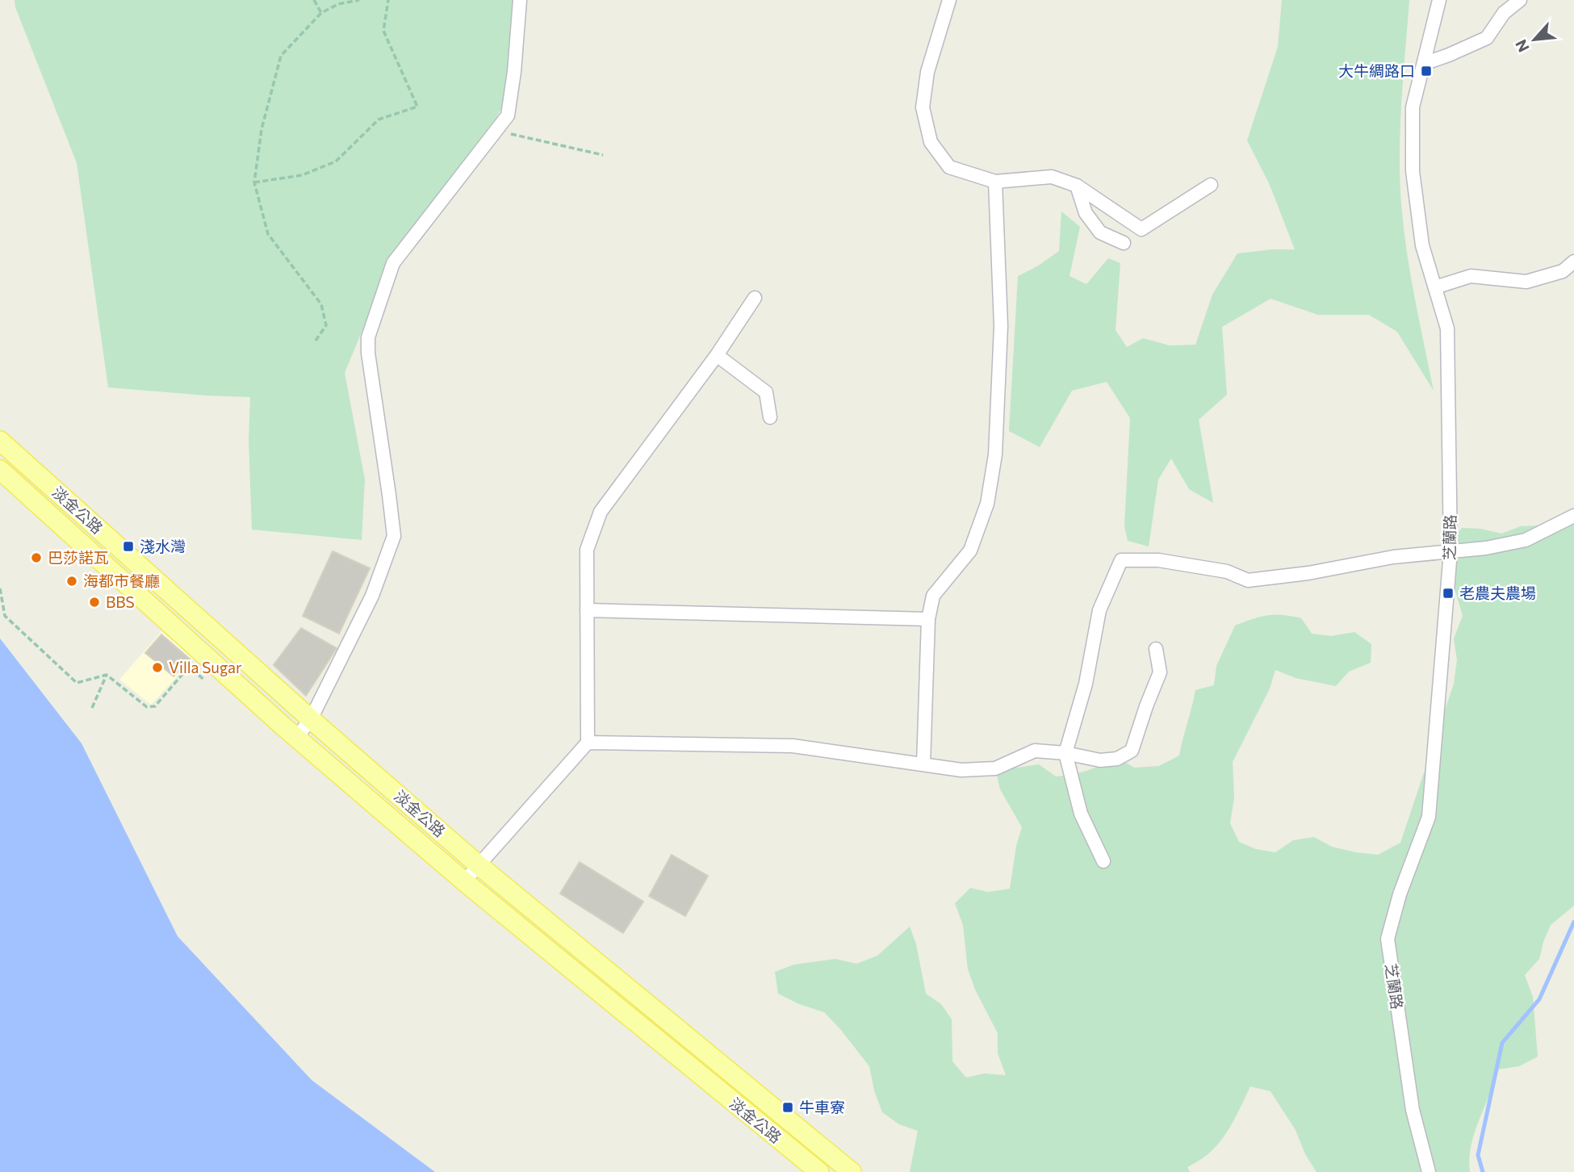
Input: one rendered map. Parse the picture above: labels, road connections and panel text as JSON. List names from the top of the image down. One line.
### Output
{"streets":{"main road":["淡金公路"],"street":["芝蘭路"]},"places":{"transit":["大牛綢路口","淺水灣","老農夫農場","牛車寮"],"other":["巴莎諾瓦","海都市餐廳","BBS","Villa Sugar"]},"north":"bottom left"}
